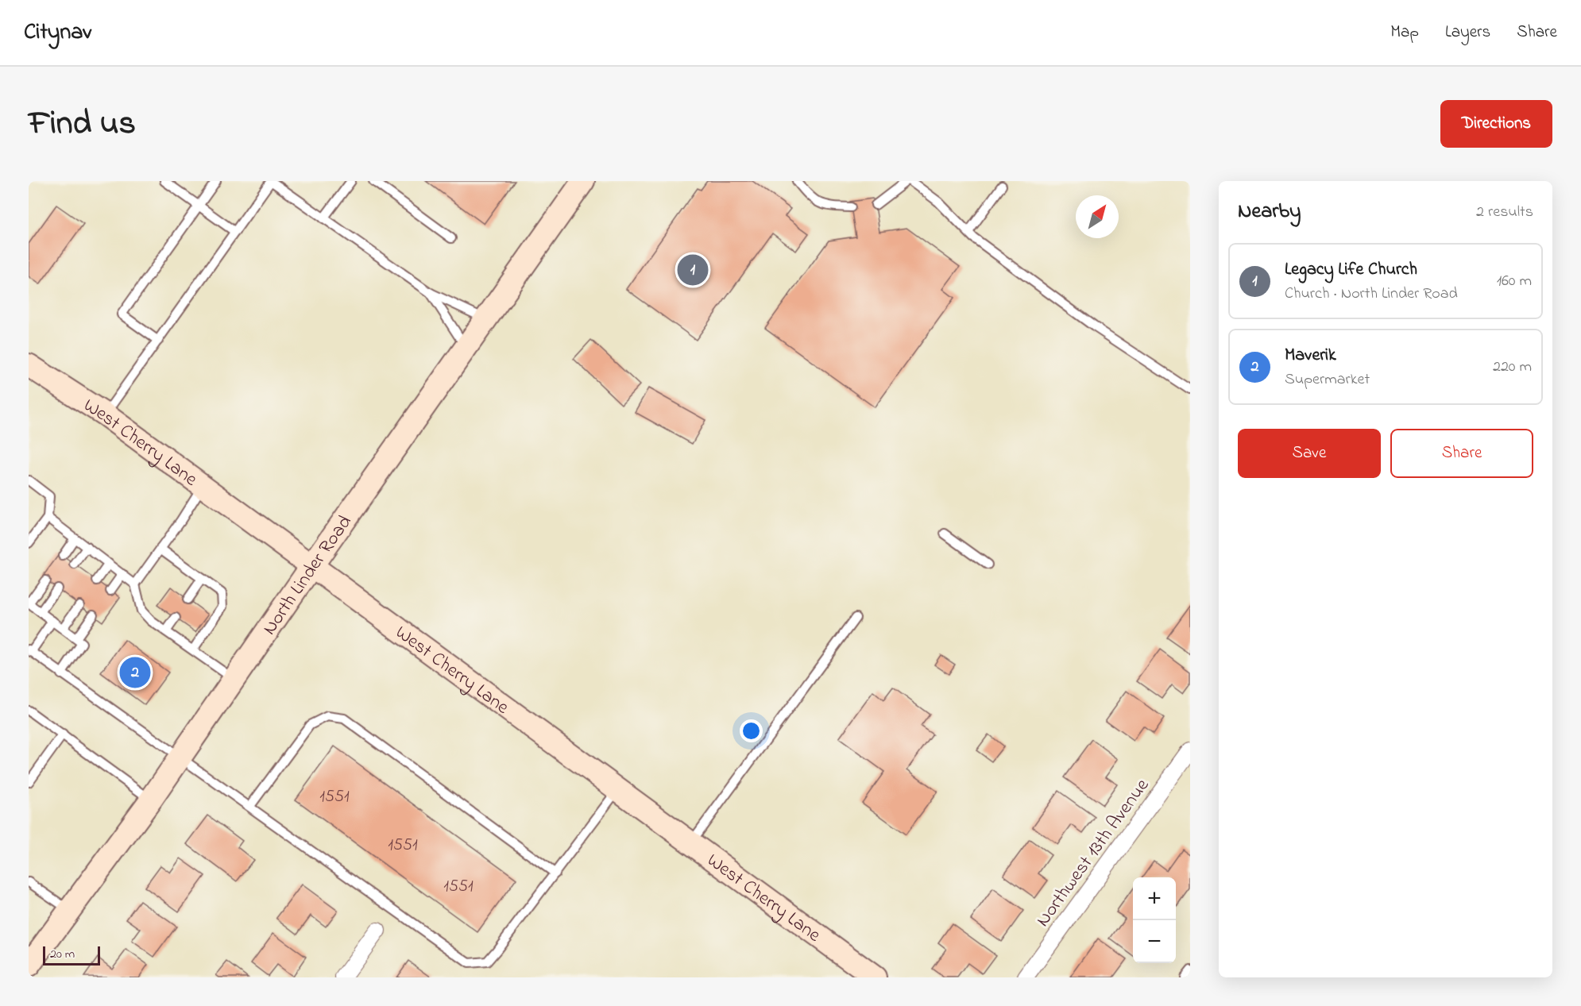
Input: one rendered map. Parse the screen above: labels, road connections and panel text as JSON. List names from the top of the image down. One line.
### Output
{"streets":{"main road":["West Cherry Lane","North Linder Road"],"street":["Northwest 13th Avenue"]},"crossings":[["West Cherry Lane","North Linder Road"]],"house_numbers":["1551","1551","1551"],"scale_bar":"20 m","north":"top right","page":{"header":"Citynav","nav":["Map","Layers","Share"],"title":"Find us","buttons":["Directions",["Save","Share"]],"heading":["Nearby","2 results"],"list":[{"mark":"1","name":"Legacy Life Church","note":"Church · North Linder Road","value":"160 m"},{"mark":"2","name":"Maverik","note":"Supermarket","value":"220 m"}],"pins":["1","2"],"map_buttons":["+","−"],"scale":"20 m"}}
